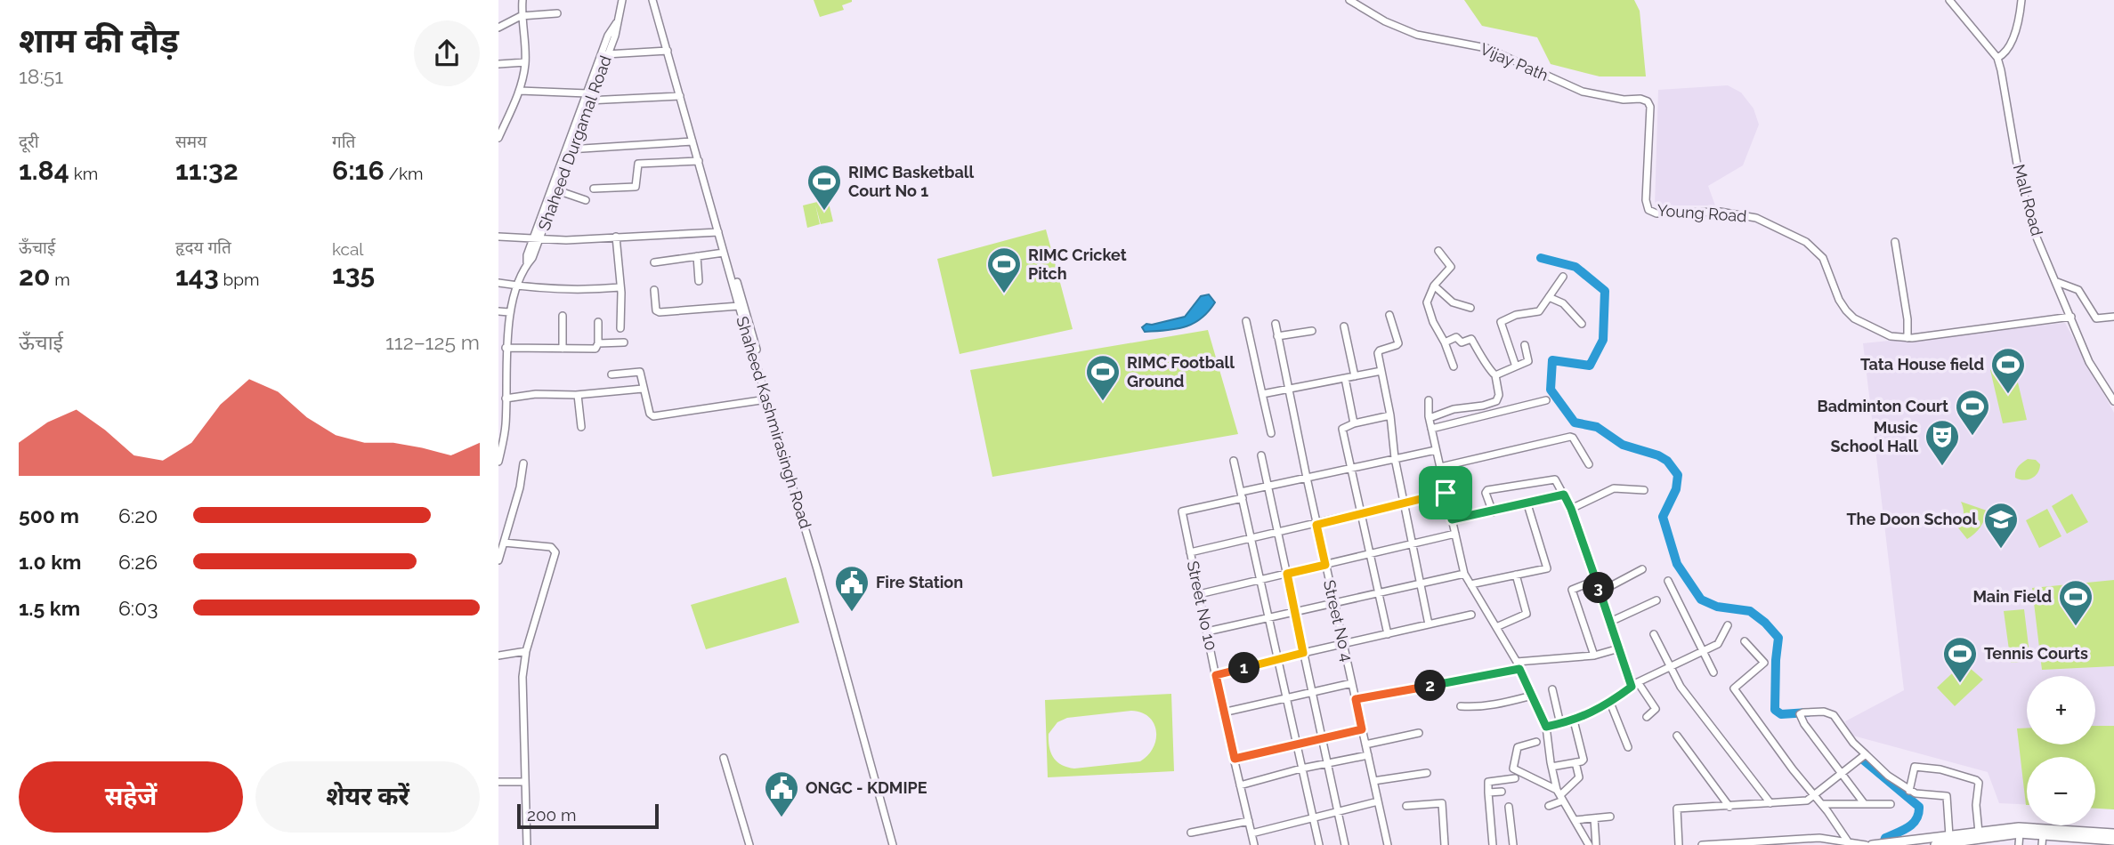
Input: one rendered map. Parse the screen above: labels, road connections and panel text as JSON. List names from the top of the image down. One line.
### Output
{"streets":{"street":["Vijay Path","Shaheed Durgamal Road","Mall Road","Young Road","Shaheed Kashmirasingh Road","Street No 10","Street No 4"]},"crossings":[["Vijay Path","Young Road"],["Mall Road","Young Road"]],"places":{"sports":["RIMC Basketball Court No 1","RIMC Cricket Pitch","Tata House field","RIMC Football Ground","Badminton Court","Main Field","Tennis Courts"],"theatre":["Music School Hall"],"school or university":["The Doon School"],"public building":["Fire Station","ONGC - KDMIPE"]},"scale_bar":"200 m","page":{"heading":["शाम की दौड़","18:51"],"stats":[["दूरी","1.84 km"],["समय","11:32"],["गति","6:16 /km"],["ऊँचाई","20 m"],["हृदय गति","143 bpm"],["kcal","135"]],"chart":["ऊँचाई","112–125 m"],"list":[{"name":"500 m","note":"6:20"},{"name":"1.0 km","note":"6:26"},{"name":"1.5 km","note":"6:03"}],"pins":["3","1","2"],"map_buttons":["+","−"],"buttons":["सहेजें","शेयर करें"],"scale":"200 m"}}
